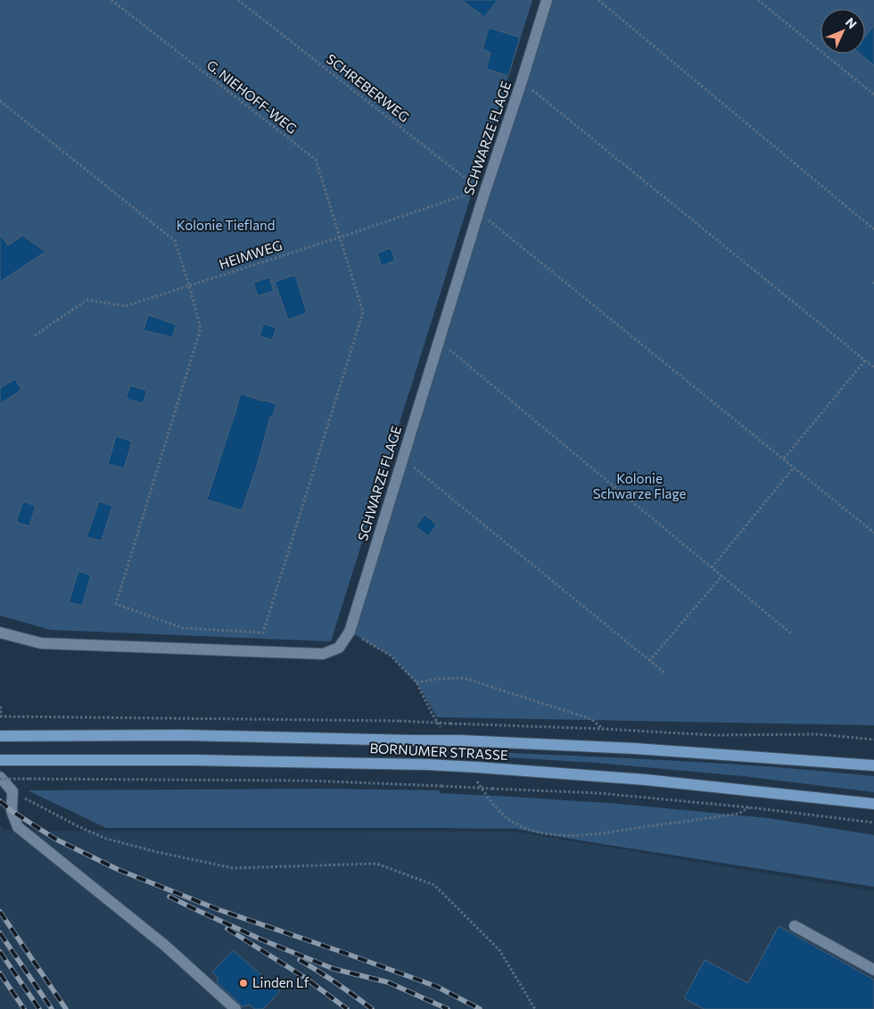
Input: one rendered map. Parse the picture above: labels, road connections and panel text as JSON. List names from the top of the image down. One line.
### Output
{"streets":{"main road":["BORNUMER STRASSE"],"lane":["SCHWARZE FLAGE"],"path":["SCHREBERWEG","G. NIEHOFF-WEG","HEIMWEG"]},"crossings":[["SCHREBERWEG","SCHWARZE FLAGE"],["SCHREBERWEG","HEIMWEG"],["G. NIEHOFF-WEG","HEIMWEG"]],"parks":["Kolonie Tiefland","Kolonie Schwarze Flage"],"places":["Linden Lf"],"north":"top right"}
